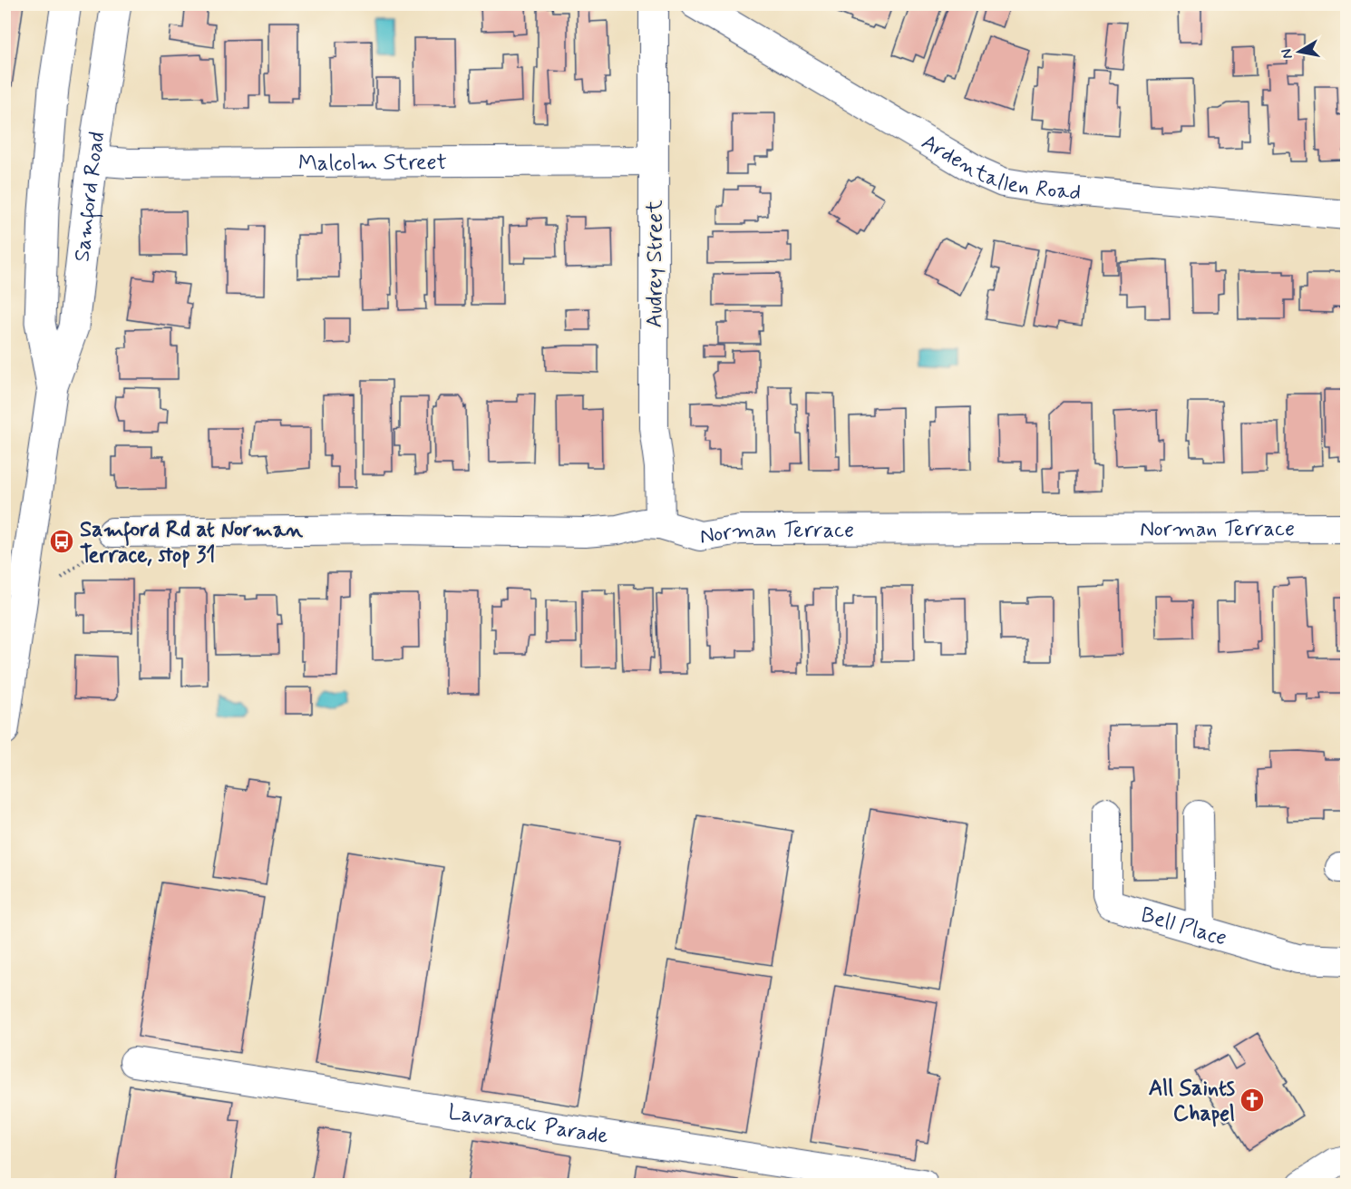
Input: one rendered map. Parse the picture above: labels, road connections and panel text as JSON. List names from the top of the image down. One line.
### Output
{"streets":{"main road":["Samford Road"],"street":["Malcolm Street","Ardentallen Road","Audrey Street","Norman Terrace","Bell Place","Lavarack Parade"]},"crossings":[["Malcolm Street","Samford Road"],["Malcolm Street","Audrey Street"],["Audrey Street","Norman Terrace"]],"places":{"bus stop":["Samford Rd at Norman Terrace, stop 31"],"church":["All Saints Chapel"]},"north":"left"}
